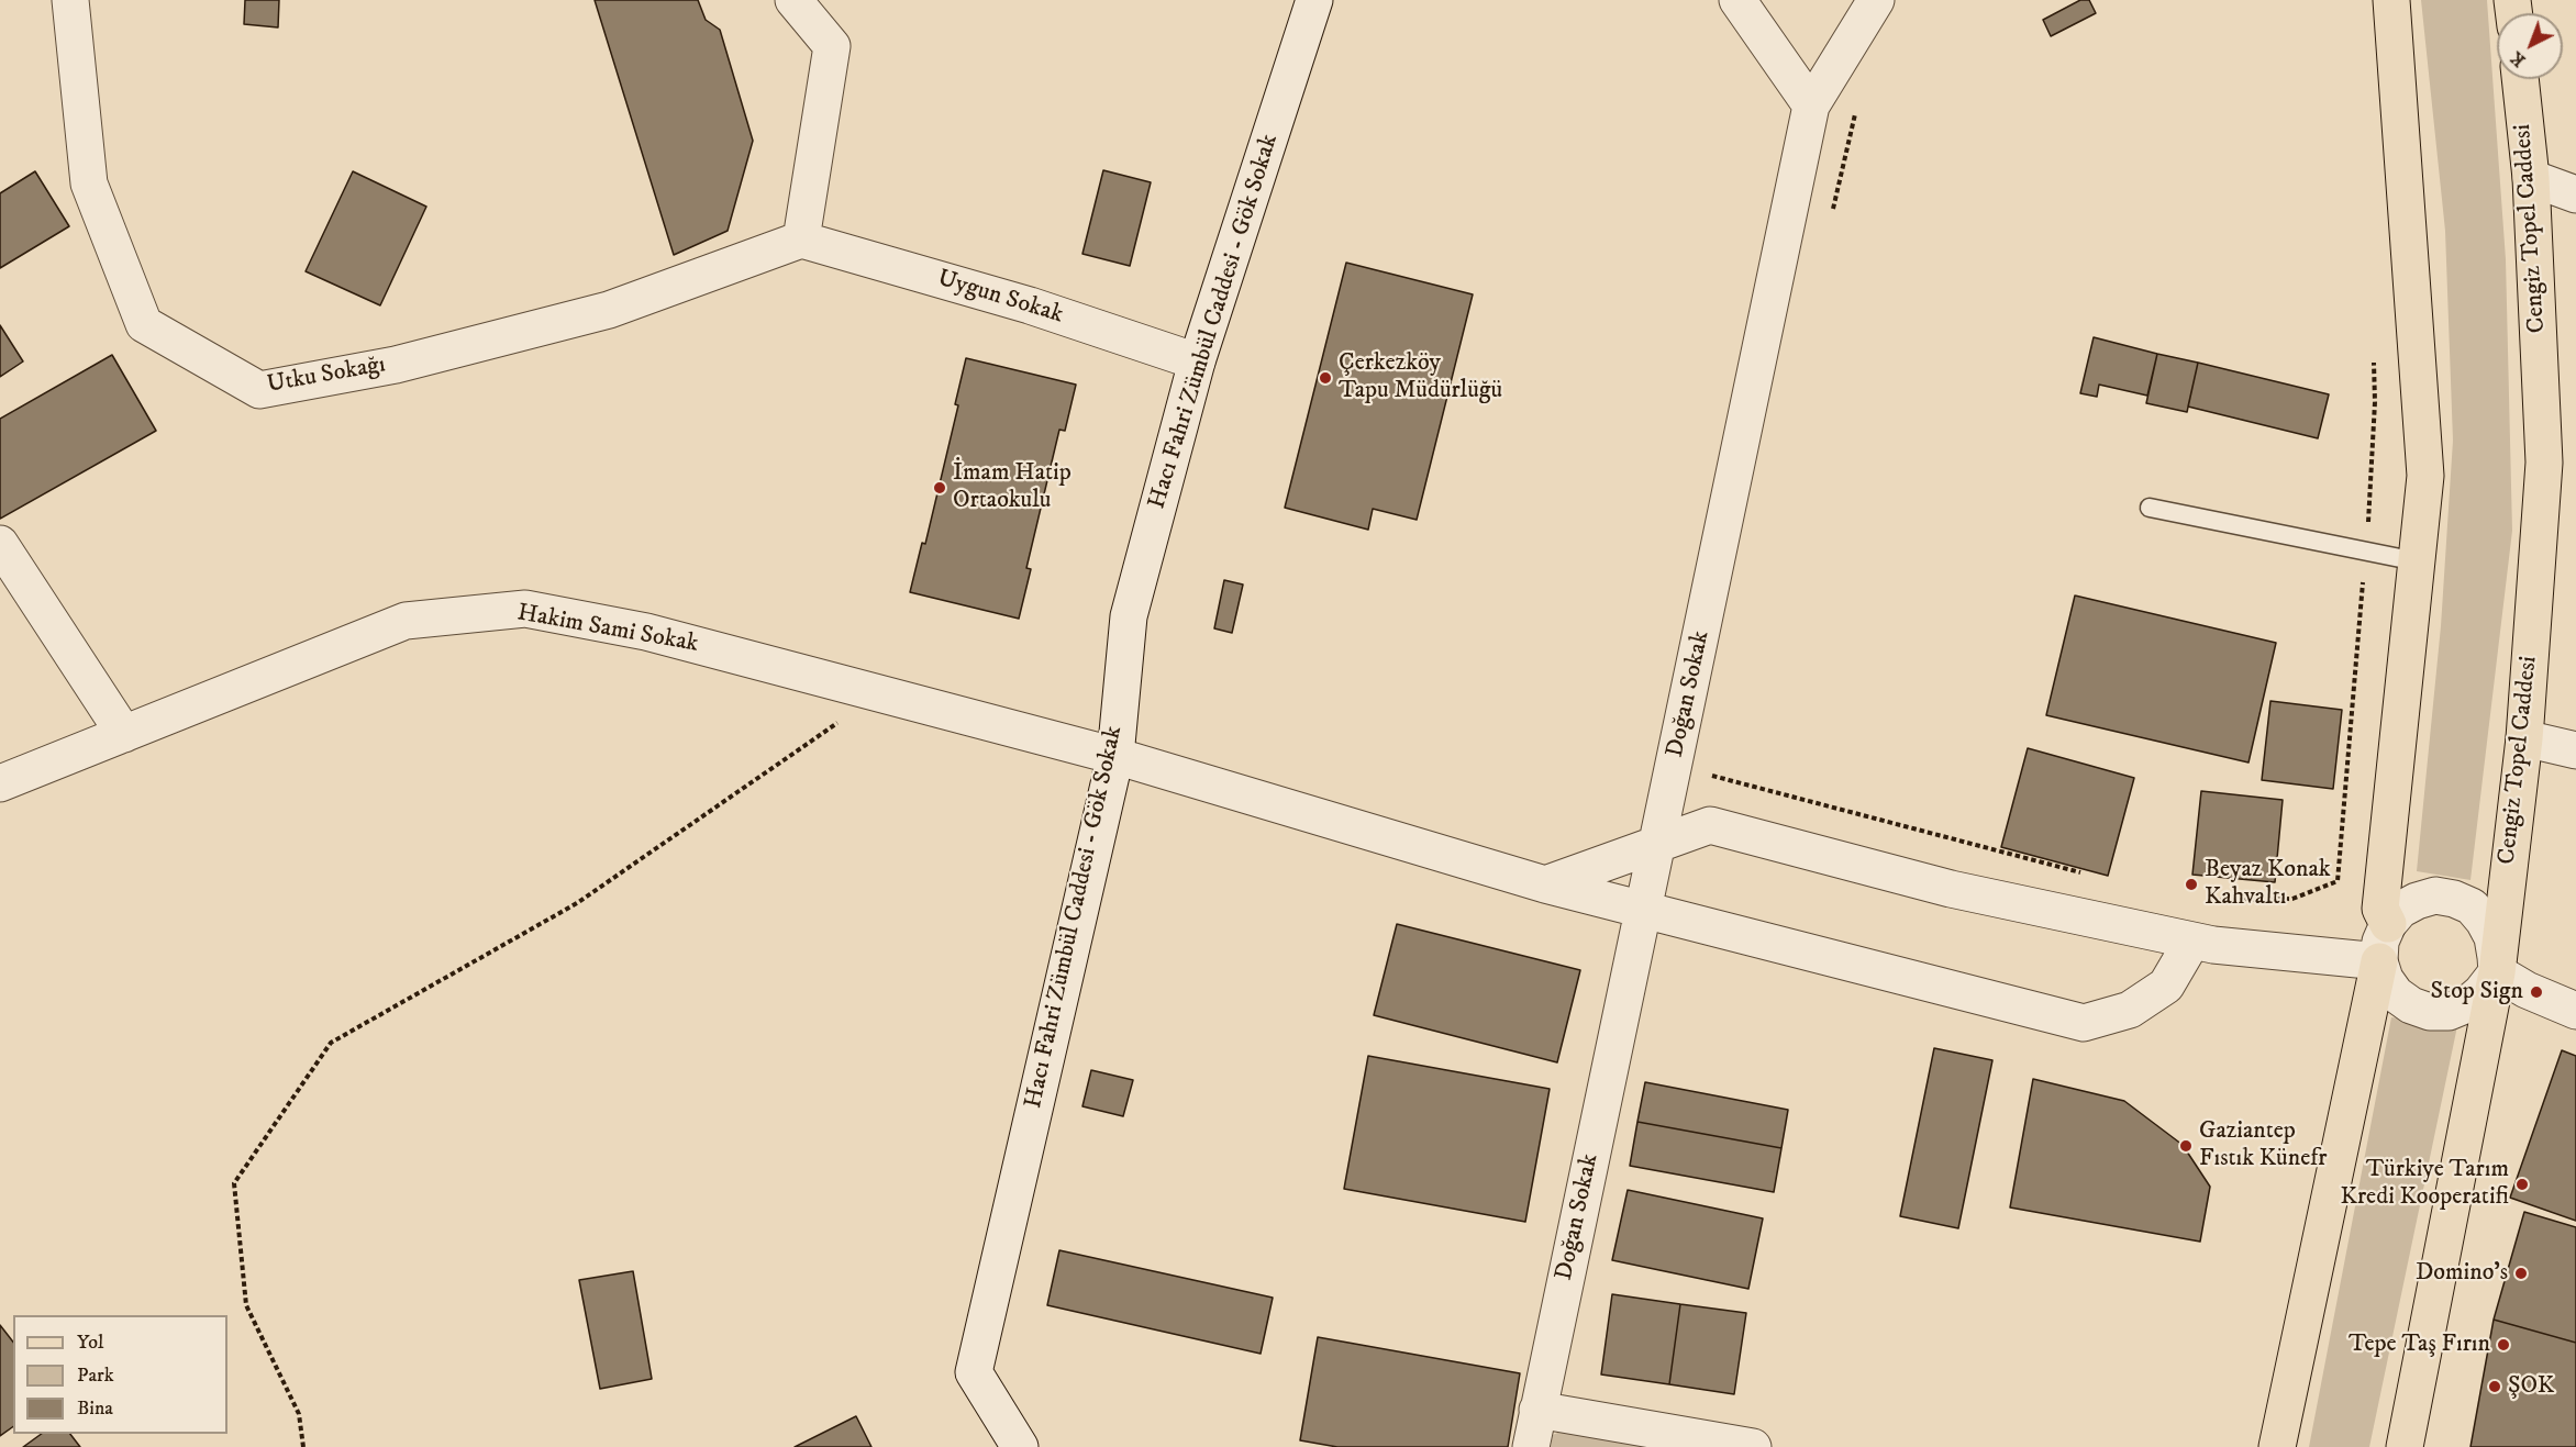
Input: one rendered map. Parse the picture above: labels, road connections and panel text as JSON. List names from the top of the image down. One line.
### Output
{"streets":{"main road":["Cengiz Topel Caddesi"],"street":["Uygun Sokak","Hacı Fahri Zümbül Caddesi - Gök Sokak","Utku Sokağı","Hakim Sami Sokak","Doğan Sokak"]},"crossings":[["Uygun Sokak","Hacı Fahri Zümbül Caddesi - Gök Sokak"],["Uygun Sokak","Utku Sokağı"],["Hacı Fahri Zümbül Caddesi - Gök Sokak","Hakim Sami Sokak"],["Hakim Sami Sokak","Doğan Sokak"]],"places":["Çerkezköy Tapu Müdürlüğü","İmam Hatip Ortaokulu","Beyaz Konak Kahvaltı","Stop Sign","Gaziantep Fıstık Künefr","Türkiye Tarım Kredi Kooperatifi","Domino's","Tepe Taş Fırın","ŞOK"],"legend":["Yol","Park","Bina"],"north":"bottom left"}
